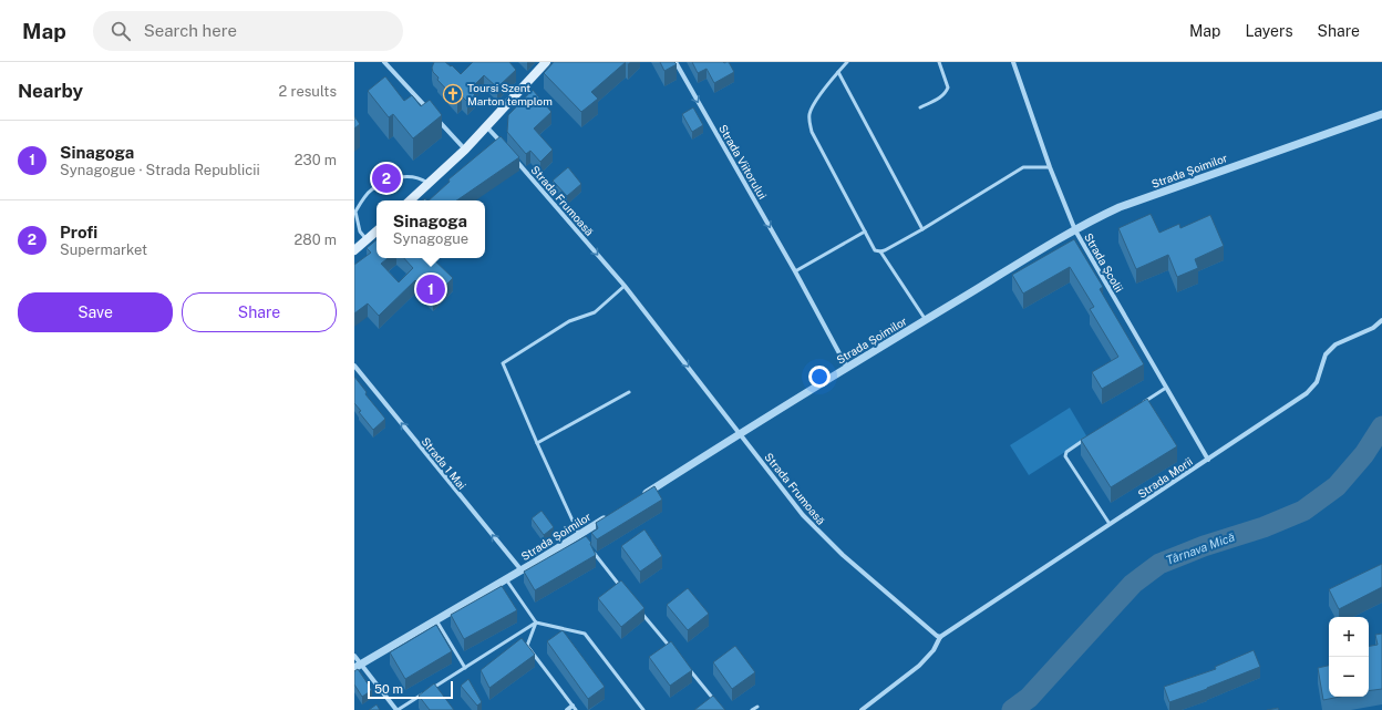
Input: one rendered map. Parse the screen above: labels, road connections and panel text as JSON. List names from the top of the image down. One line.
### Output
{"streets":{"street":["Strada Viitorului","Strada Șoimilor","Strada Frumoasă","Strada Școlii","Strada 1 Mai","Strada Morii"]},"crossings":[["Strada Viitorului","Strada Șoimilor"],["Strada Șoimilor","Strada Frumoasă"],["Strada Șoimilor","Strada Școlii"],["Strada Șoimilor","Strada 1 Mai"],["Strada Frumoasă","Strada Morii"],["Strada Școlii","Strada Morii"]],"one_way":["Strada Viitorului","Strada Frumoasă","Strada 1 Mai"],"water":["Târnava Mică"],"places":{"church":["Toursi Szent Marton templom"]},"scale_bar":"50 m","page":{"header":"Map","search":"Search here","nav":["Map","Layers","Share"],"heading":["Nearby","2 results"],"list":[{"mark":"1","name":"Sinagoga","note":"Synagogue · Strada Republicii","value":"230 m"},{"mark":"2","name":"Profi","note":"Supermarket","value":"280 m"}],"pins":["2","1"],"popup":["Sinagoga","Synagogue"],"buttons":["Save","Share"],"map_buttons":["+","−"],"scale":"50 m"}}
